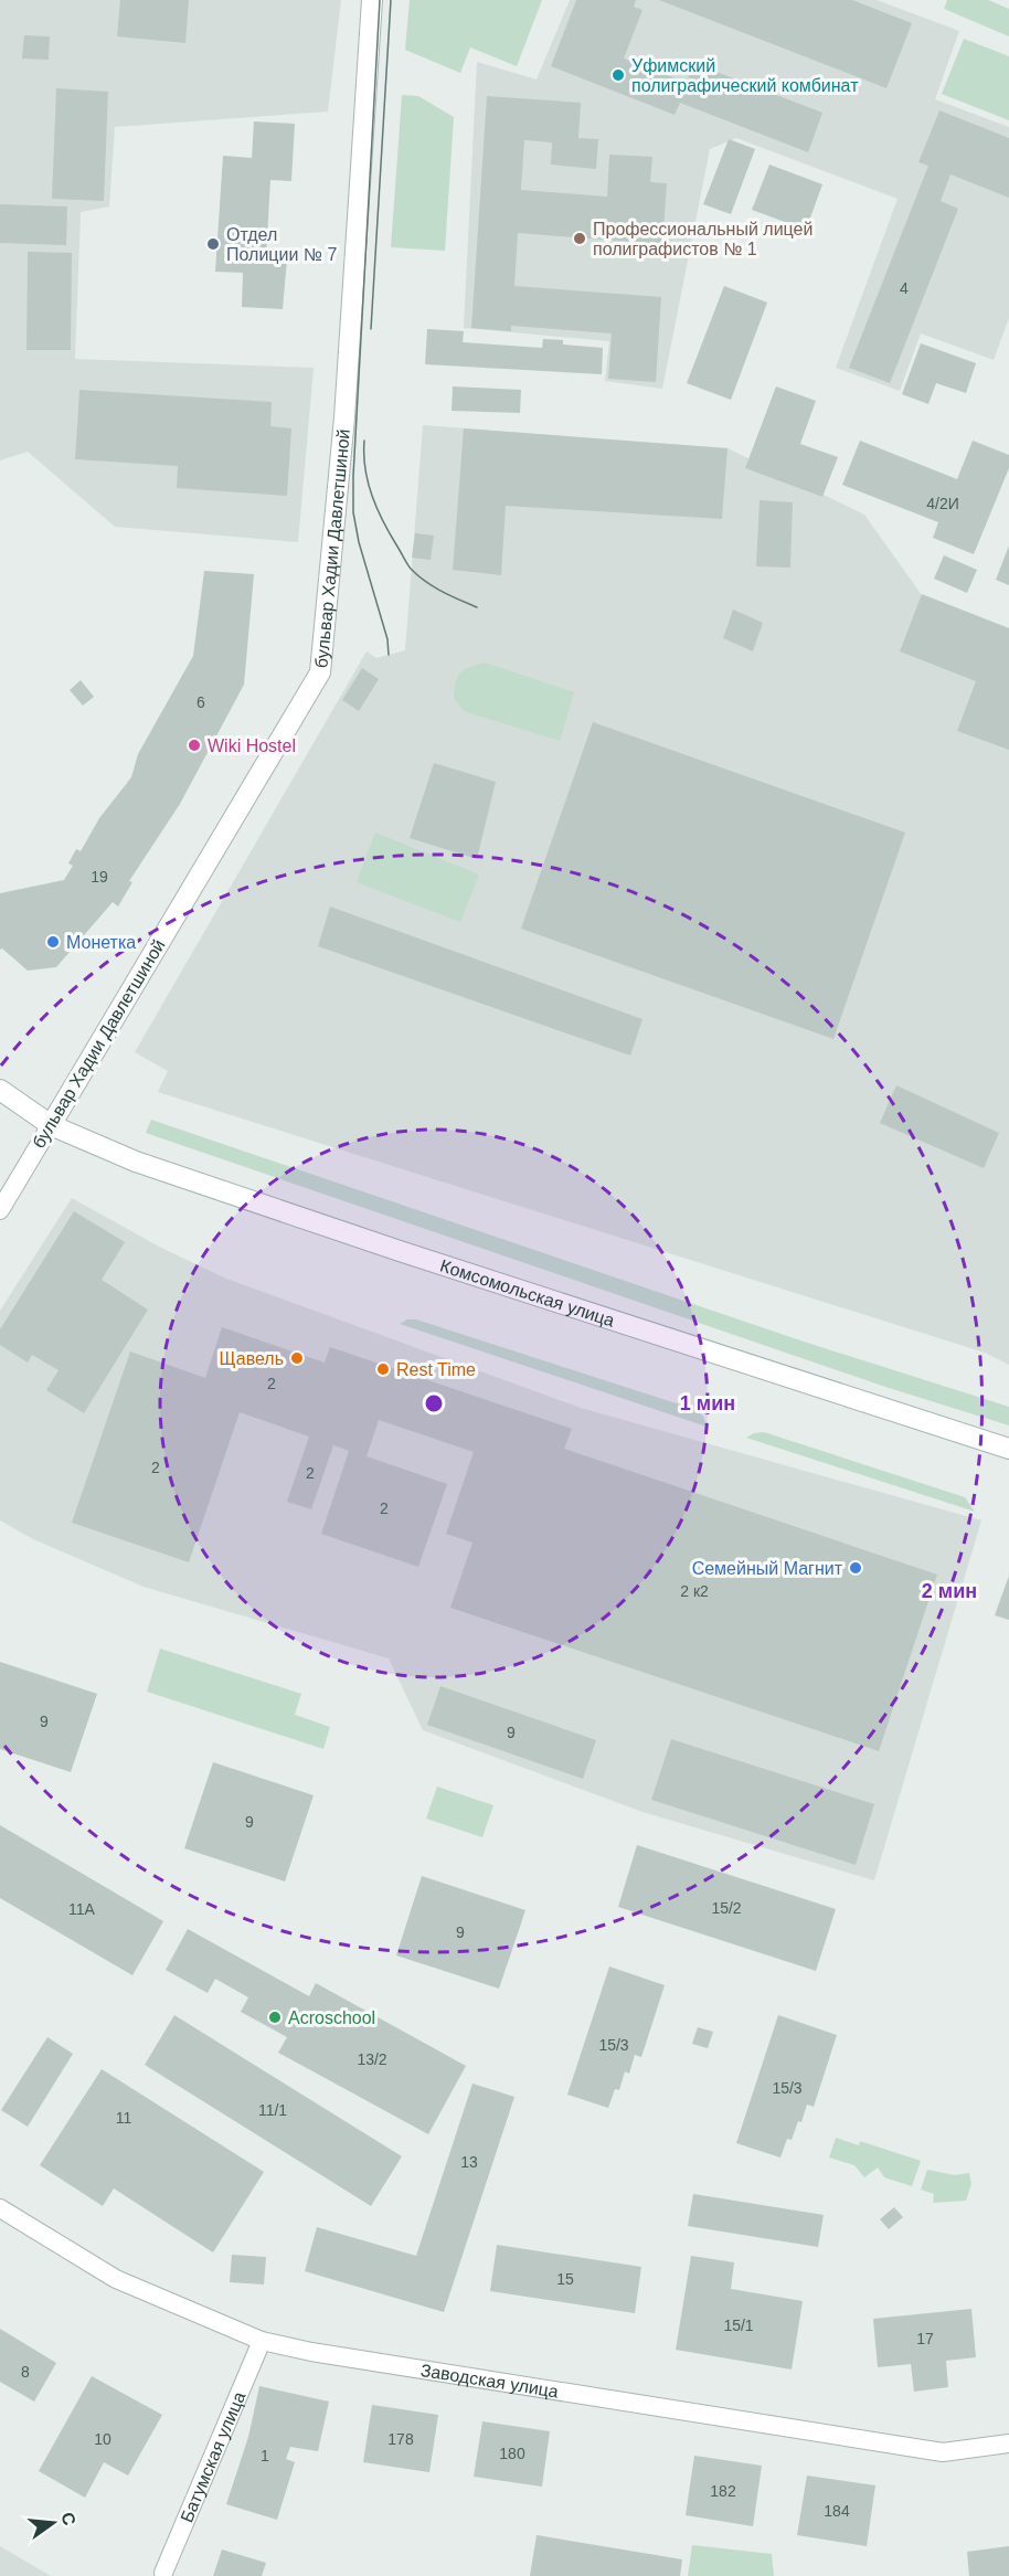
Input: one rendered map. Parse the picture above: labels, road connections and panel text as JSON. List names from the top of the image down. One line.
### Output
{"streets":{"street":["бульвар Хадии Давлетшиной","Комсомольская улица","Заводская улица","Батумская улица"]},"crossings":[["бульвар Хадии Давлетшиной","Комсомольская улица"],["Заводская улица","Батумская улица"]],"places":["Уфимский полиграфический комбинат","Профессиональный лицей полиграфистов № 1","Отдел Полиции № 7","Wiki Hostel","Монетка","Щавель","Rest Time","Семейный Магнит","Acroschool"],"house_numbers":["4","4/2И","6","19","2","2","2","2","2 к2","9","9","9","15/2","11А","9","15/3","13/2","15/3","11/1","11","13","15","15/1","17","8","10","178","180","1","182","184"],"north":"right","rings":["1 мин","2 мин"]}
